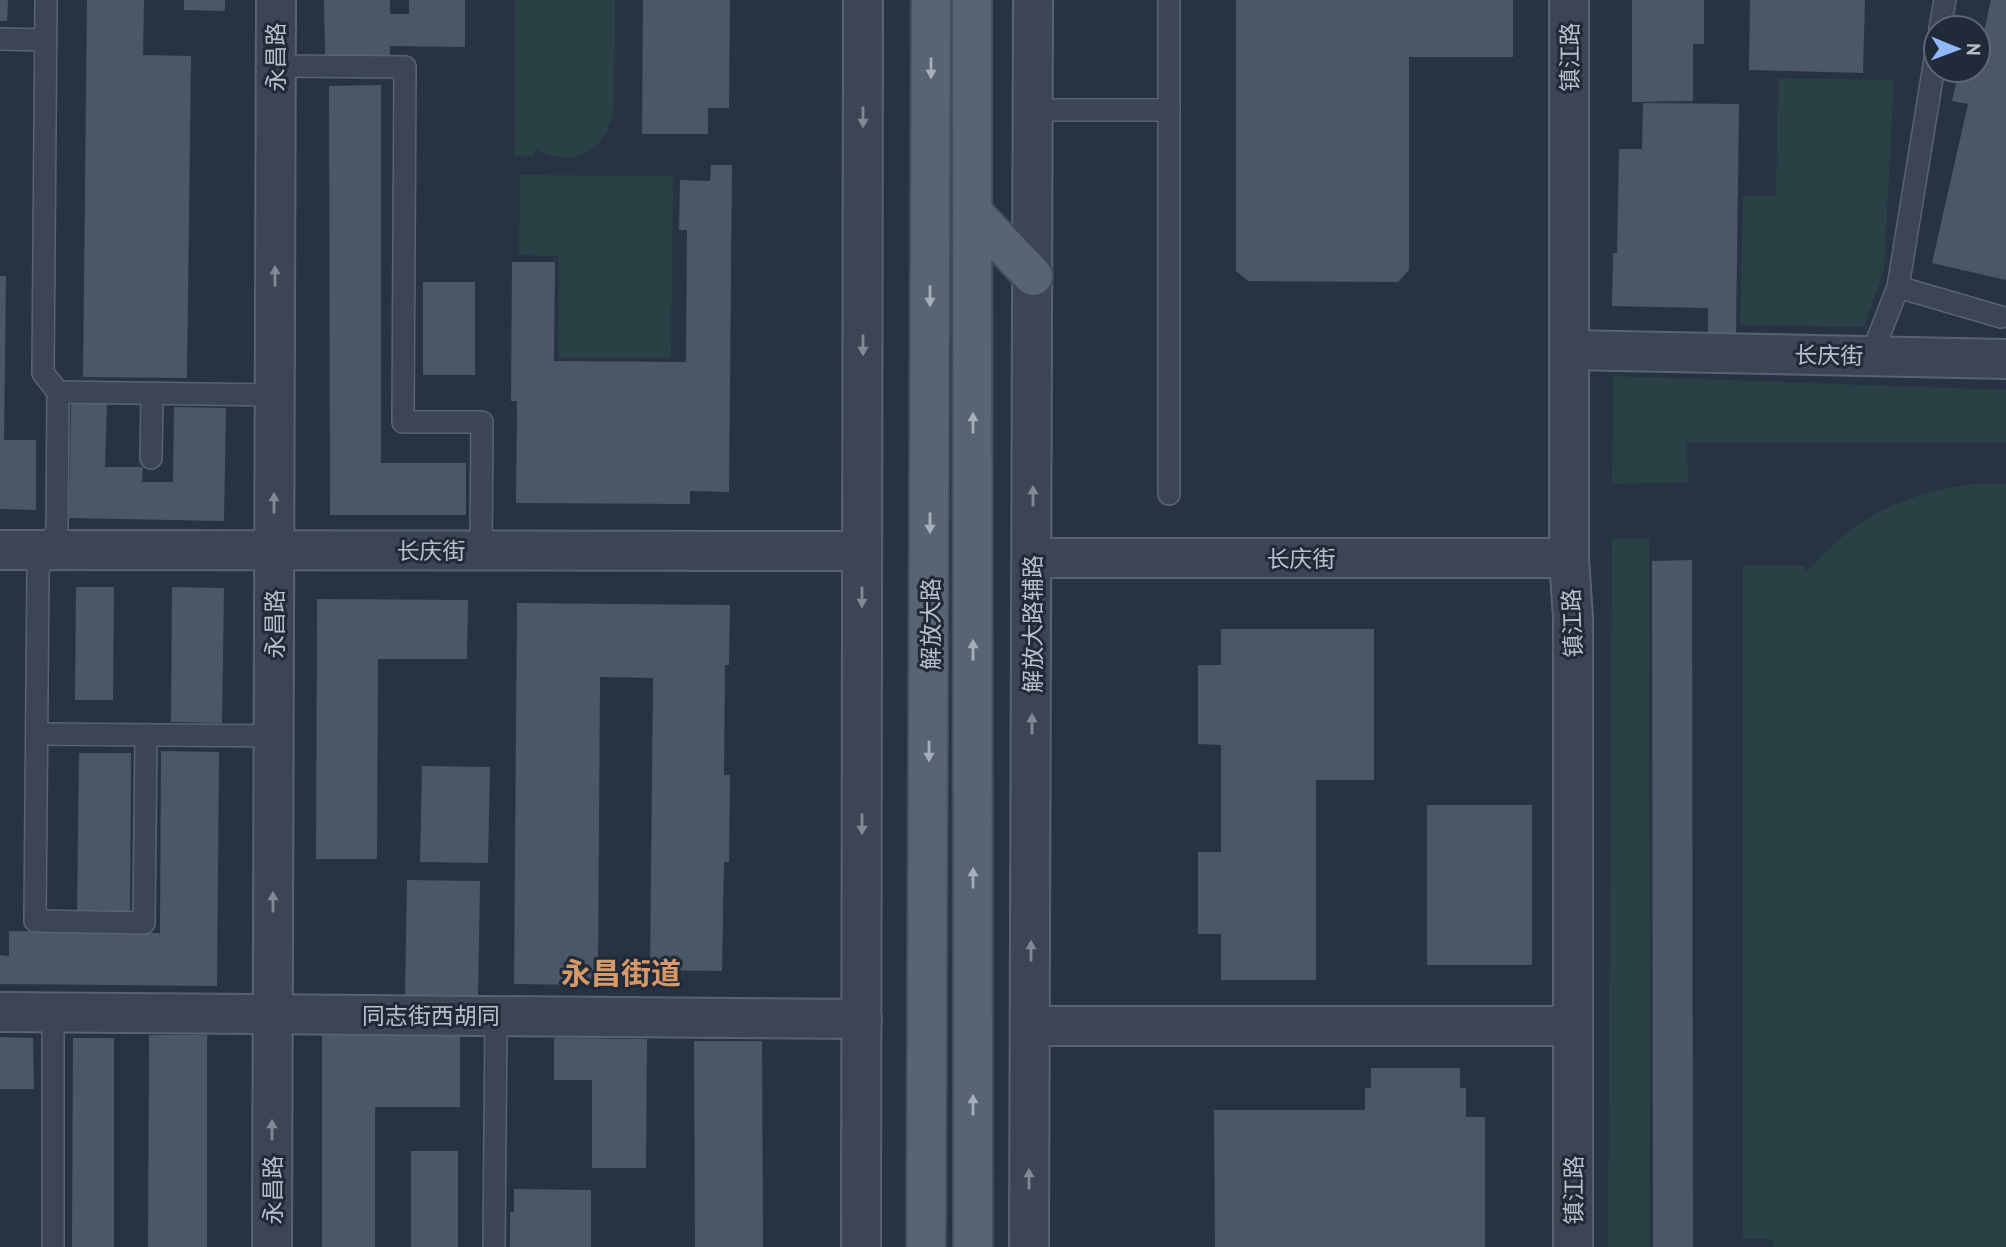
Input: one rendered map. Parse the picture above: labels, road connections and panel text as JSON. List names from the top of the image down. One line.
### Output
{"streets":{"main road":["解放大路"],"street":["永昌路","镇江路","长庆街","解放大路辅路","同志街西胡同"]},"crossings":[["永昌路","长庆街"],["永昌路","同志街西胡同"],["镇江路","长庆街"],["长庆街","解放大路辅路"]],"one_way":["永昌路"],"districts":["永昌街道"],"north":"right"}
